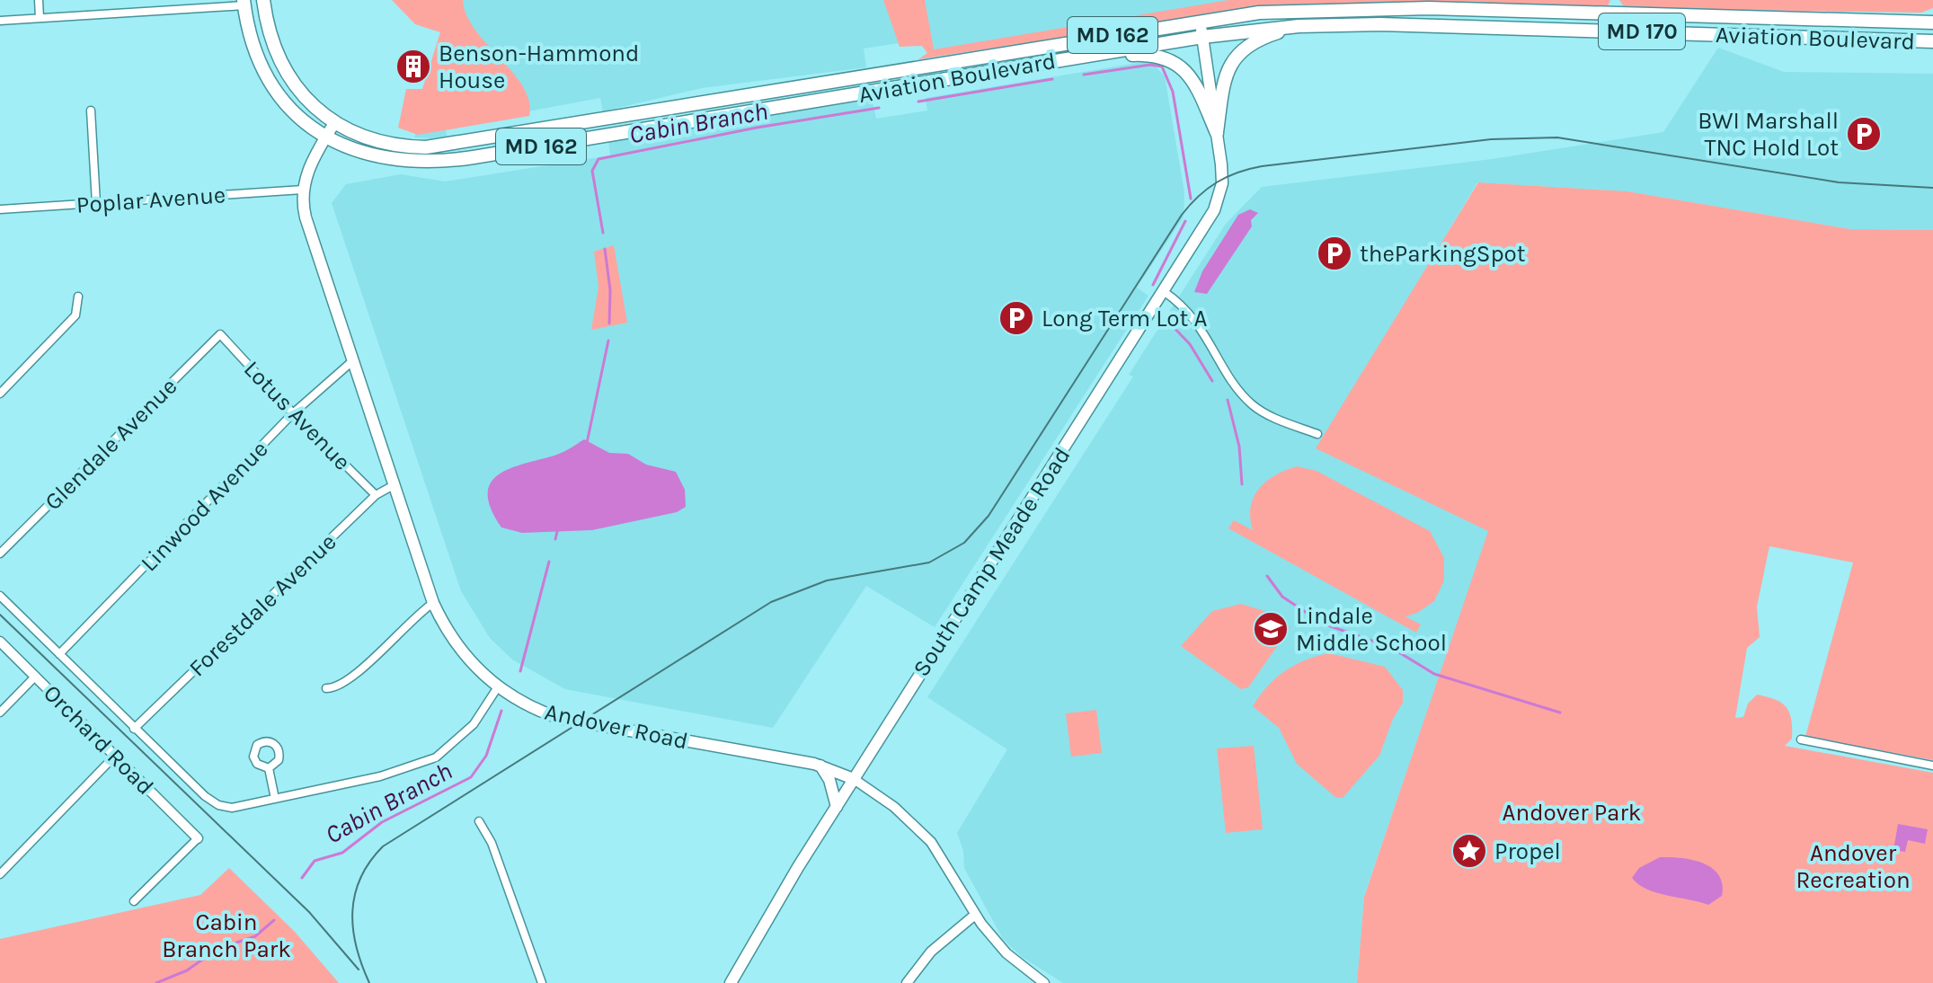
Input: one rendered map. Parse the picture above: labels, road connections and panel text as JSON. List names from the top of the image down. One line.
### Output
{"streets":{"main road":["MD 170","MD 162","Aviation Boulevard","South Camp Meade Road","Andover Road"],"street":["Poplar Avenue","Lotus Avenue","Glendale Avenue","Linwood Avenue","Forestdale Avenue","Orchard Road"]},"crossings":[["MD 170","Aviation Boulevard"],["MD 170","South Camp Meade Road"],["Aviation Boulevard","Andover Road"],["Poplar Avenue","Andover Road"],["Lotus Avenue","Glendale Avenue"],["Lotus Avenue","Linwood Avenue"],["Lotus Avenue","Forestdale Avenue"],["Linwood Avenue","Andover Road"],["South Camp Meade Road","Andover Road"],["Forestdale Avenue","Andover Road"]],"water":["Cabin Branch"],"parks":["Andover Park","Andover Recreation","Cabin Branch Park"],"places":{"building":["Benson-Hammond House"],"parking":["BWI Marshall TNC Hold Lot","theParkingSpot","Long Term Lot A"],"school or university":["Lindale Middle School"],"place":["Propel"]}}
